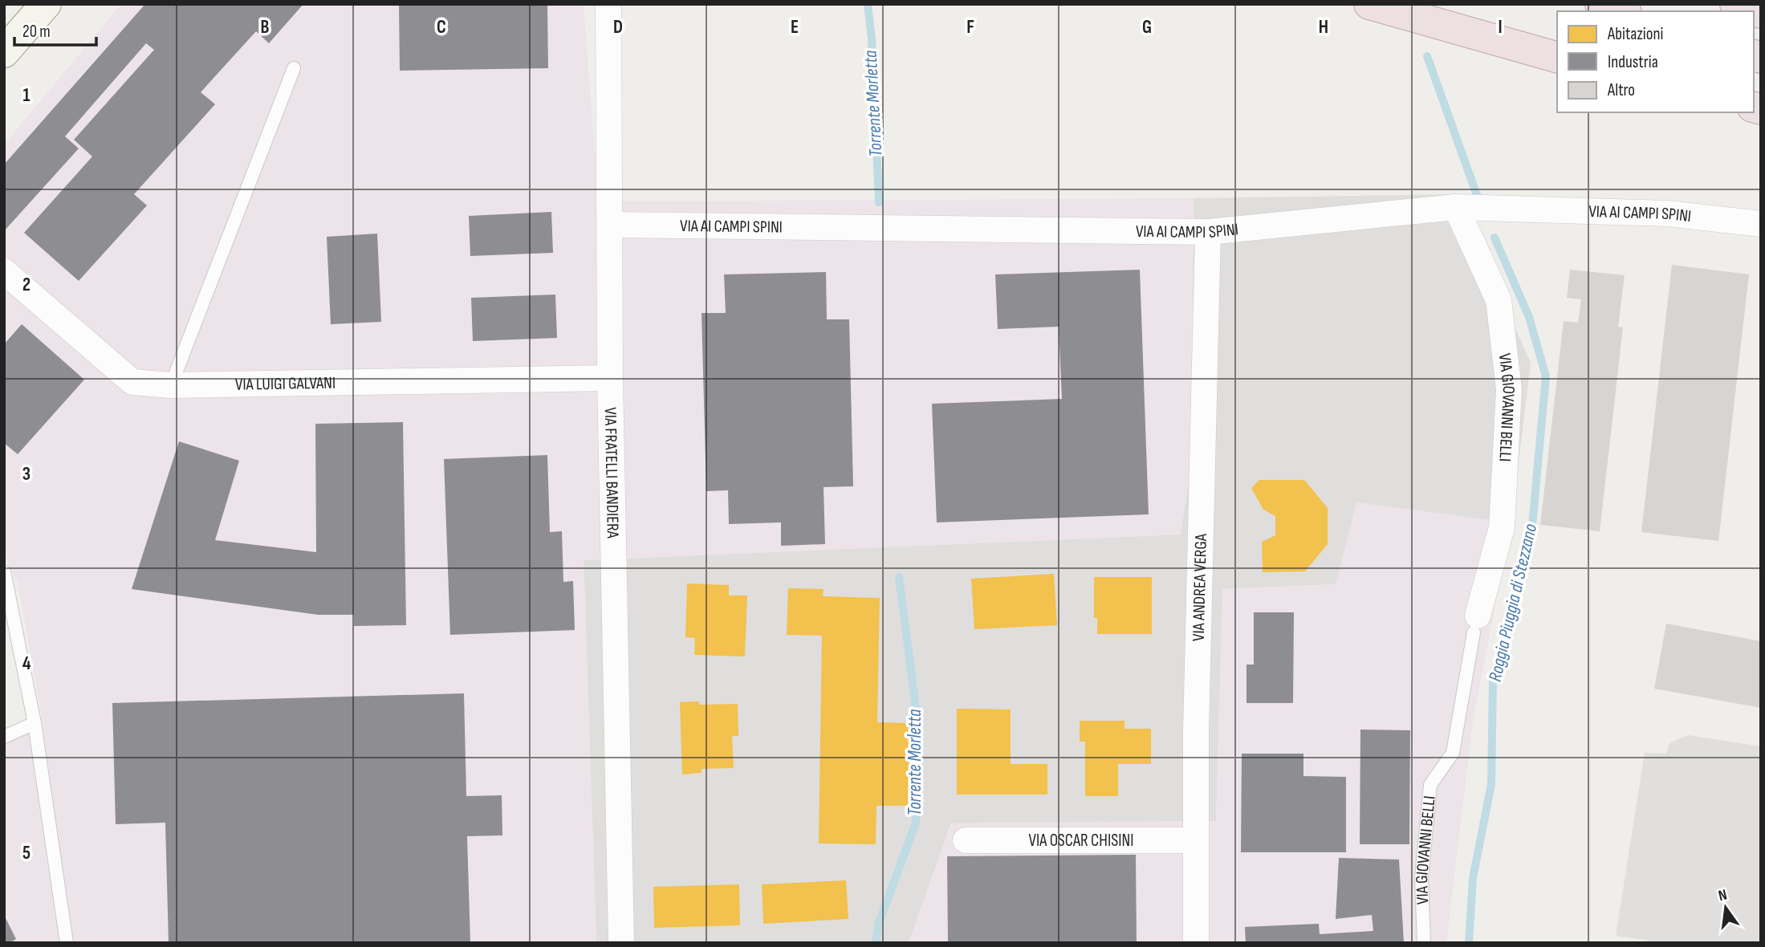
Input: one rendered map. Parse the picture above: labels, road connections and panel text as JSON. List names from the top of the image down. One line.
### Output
{"streets":{"street":["VIA AI CAMPI SPINI","VIA LUIGI GALVANI","VIA GIOVANNI BELLI","VIA FRATELLI BANDIERA","VIA ANDREA VERGA","VIA OSCAR CHISINI"]},"crossings":[["VIA AI CAMPI SPINI","VIA GIOVANNI BELLI"],["VIA AI CAMPI SPINI","VIA FRATELLI BANDIERA"],["VIA AI CAMPI SPINI","VIA ANDREA VERGA"],["VIA LUIGI GALVANI","VIA FRATELLI BANDIERA"],["VIA ANDREA VERGA","VIA OSCAR CHISINI"]],"water":["Torrente Morletta","Roggia Piuggia di Stezzano"],"legend":["Abitazioni","Industria","Altro"],"scale_bar":"20 m","north":"top","grid":{"columns":["B","C","D","E","F","G","H","I"],"rows":["1","2","3","4","5"]}}
